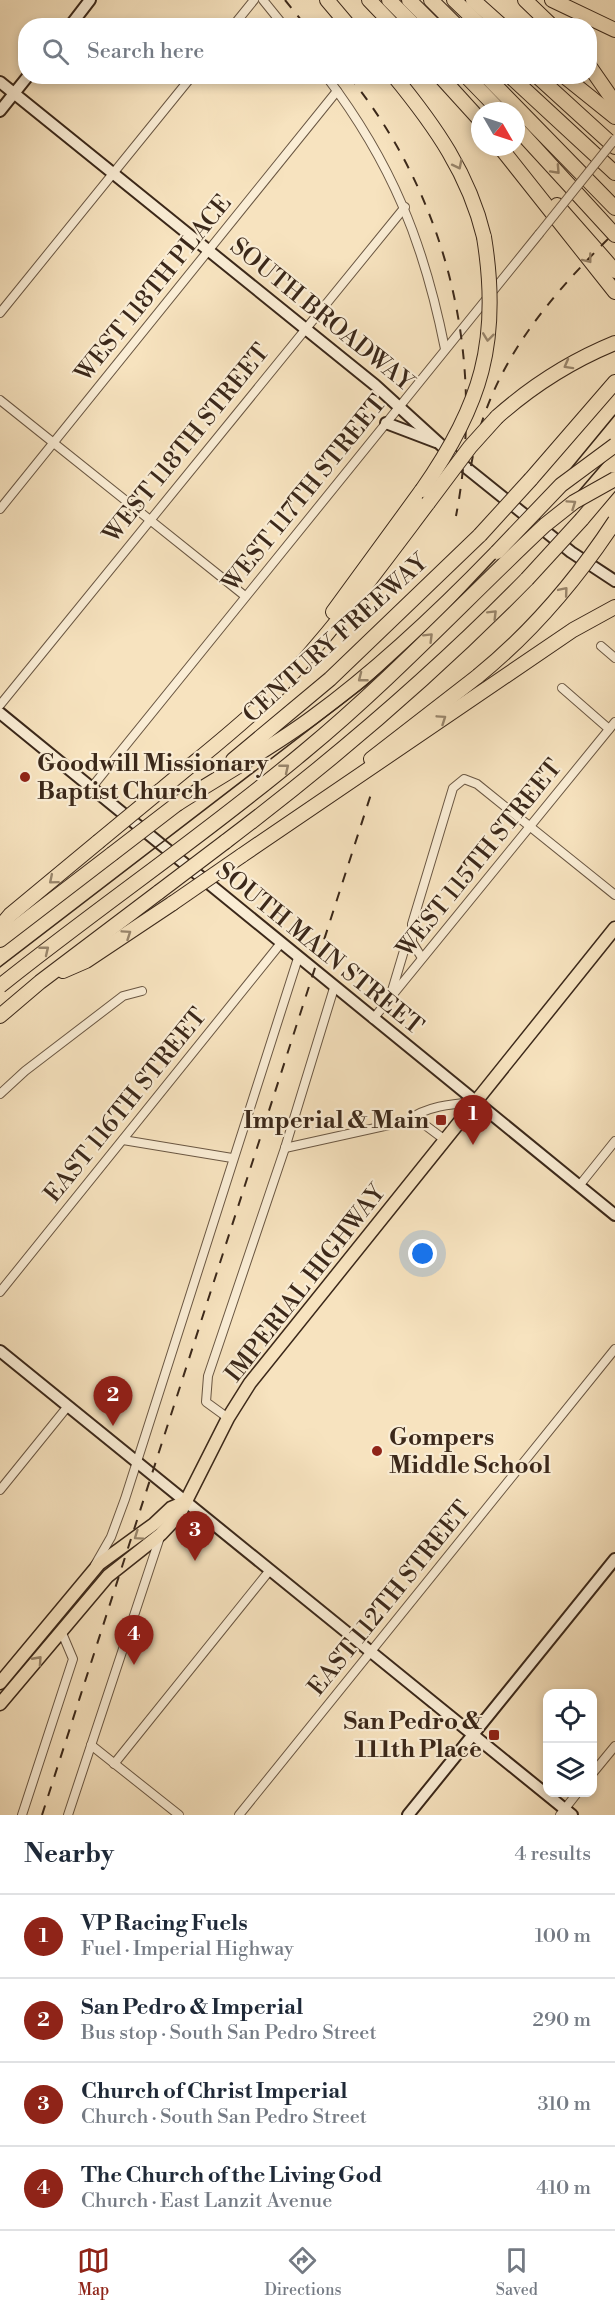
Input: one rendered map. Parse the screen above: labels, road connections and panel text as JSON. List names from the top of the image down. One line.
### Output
{"streets":{"highway":["CENTURY FREEWAY"],"main road":["SOUTH BROADWAY","SOUTH MAIN STREET","IMPERIAL HIGHWAY"],"street":["WEST 118TH PLACE","WEST 118TH STREET","WEST 117TH STREET","WEST 115TH STREET","EAST 116TH STREET","EAST 112TH STREET"]},"crossings":[["WEST 118TH PLACE","SOUTH BROADWAY"],["SOUTH BROADWAY","WEST 118TH STREET"],["SOUTH BROADWAY","WEST 117TH STREET"],["WEST 117TH STREET","SOUTH MAIN STREET"],["WEST 115TH STREET","SOUTH MAIN STREET"],["SOUTH MAIN STREET","EAST 116TH STREET"],["SOUTH MAIN STREET","IMPERIAL HIGHWAY"]],"places":{"other":["Goodwill Missionary Baptist Church","Gompers Middle School"],"transit":["Imperial & Main","San Pedro & 111th Place"]},"north":"bottom right","page":{"search":"Search here","pins":["1","2","3","4"],"heading":["Nearby","4 results"],"list":[{"mark":"1","name":"VP Racing Fuels","note":"Fuel · Imperial Highway","value":"100 m"},{"mark":"2","name":"San Pedro & Imperial","note":"Bus stop · South San Pedro Street","value":"290 m"},{"mark":"3","name":"Church of Christ Imperial","note":"Church · South San Pedro Street","value":"310 m"},{"mark":"4","name":"The Church of the Living God","note":"Church · East Lanzit Avenue","value":"410 m"}],"nav":["Map","Directions","Saved"]}}
